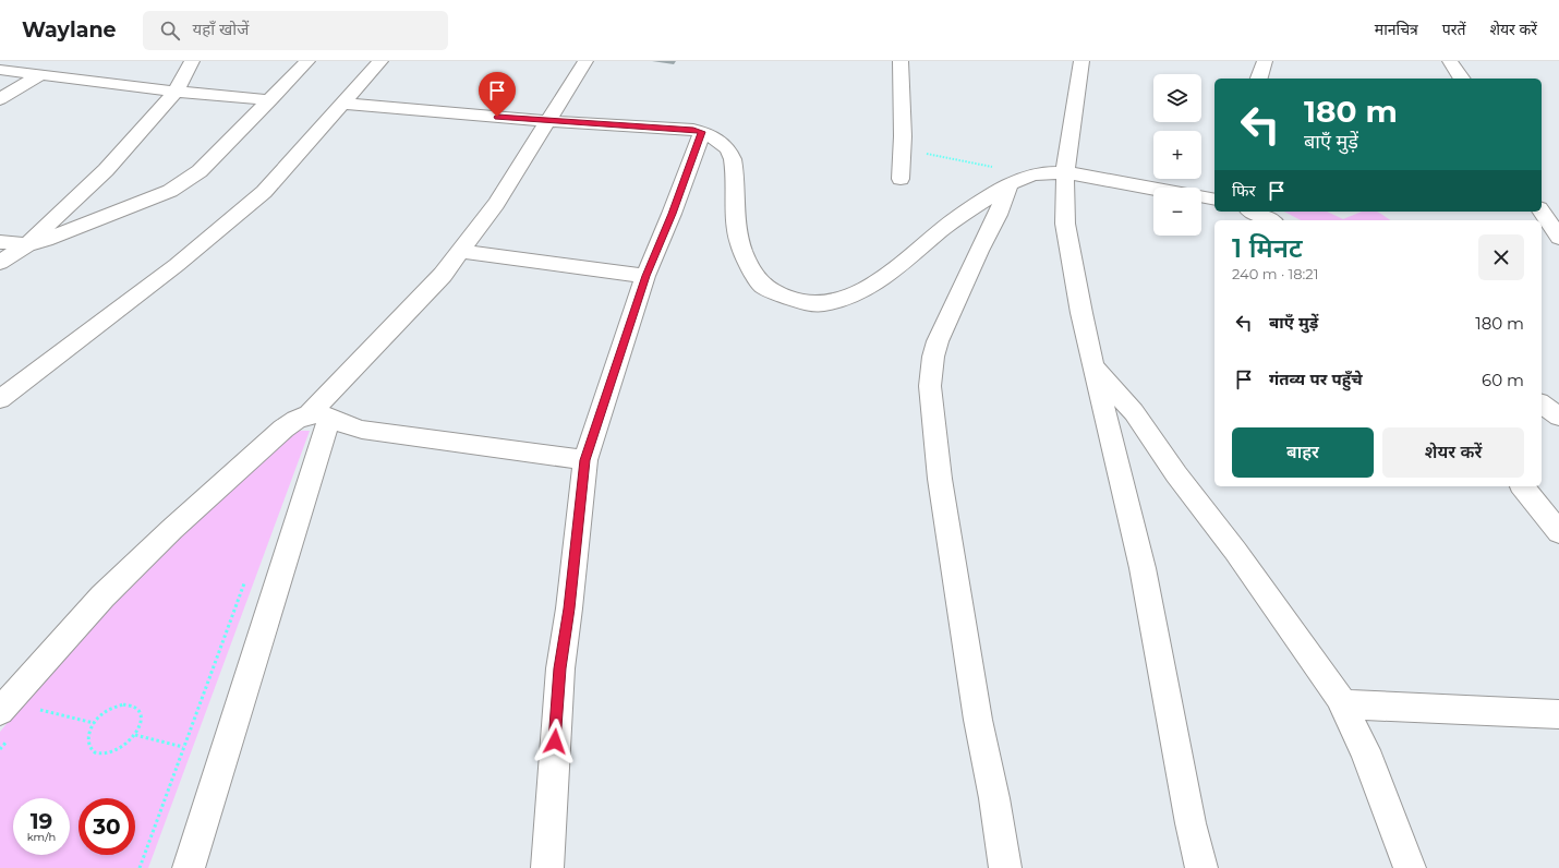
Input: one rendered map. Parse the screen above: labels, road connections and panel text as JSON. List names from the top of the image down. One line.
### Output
{"page":{"header":"Waylane","search":"यहाँ खोजें","nav":["मानचित्र","परतें","शेयर करें"],"map_buttons":["+","−"],"turn":["180 m","बाएँ मुड़ें"],"then":"फिर","heading":["1 मिनट","240 m · 18:21"],"list":[{"name":"बाएँ मुड़ें","value":"180 m"},{"name":"गंतव्य पर पहुँचे","value":"60 m"}],"buttons":["बाहर","शेयर करें"],"speed":"19 km/h","limit":"30"}}
